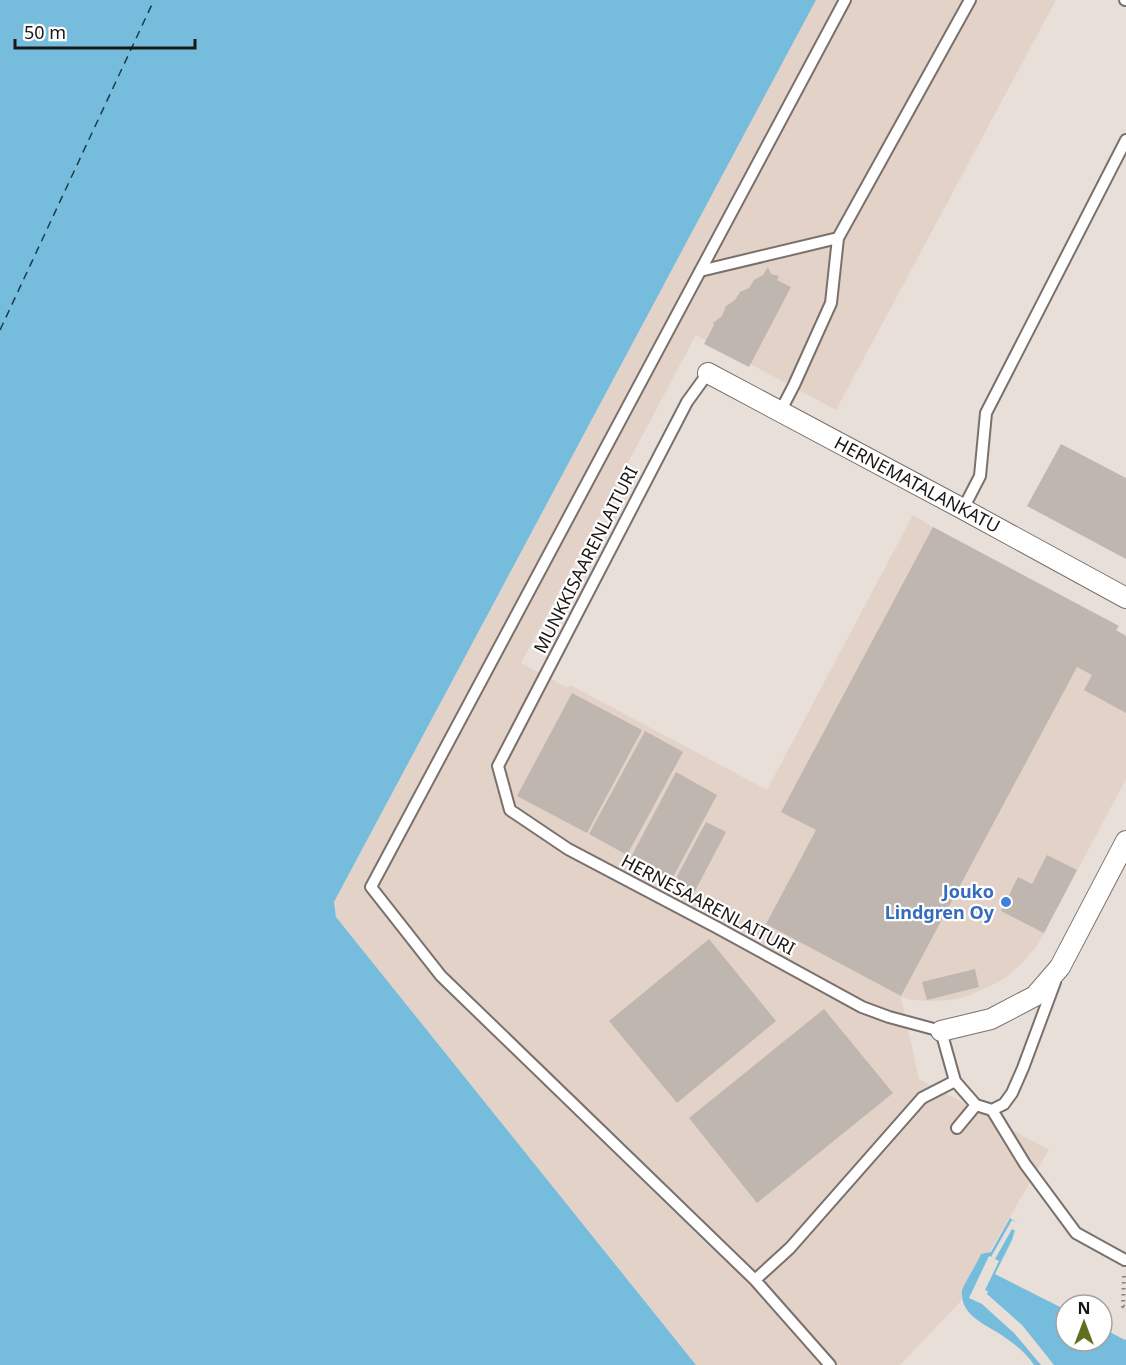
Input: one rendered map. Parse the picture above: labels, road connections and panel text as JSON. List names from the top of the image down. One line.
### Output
{"streets":{"street":["HERNEMATALANKATU"],"lane":["MUNKKISAARENLAITURI","HERNESAARENLAITURI"]},"crossings":[["HERNEMATALANKATU","MUNKKISAARENLAITURI"],["MUNKKISAARENLAITURI","HERNESAARENLAITURI"]],"places":["Jouko Lindgren Oy"],"scale_bar":"50 m","north":"top"}
